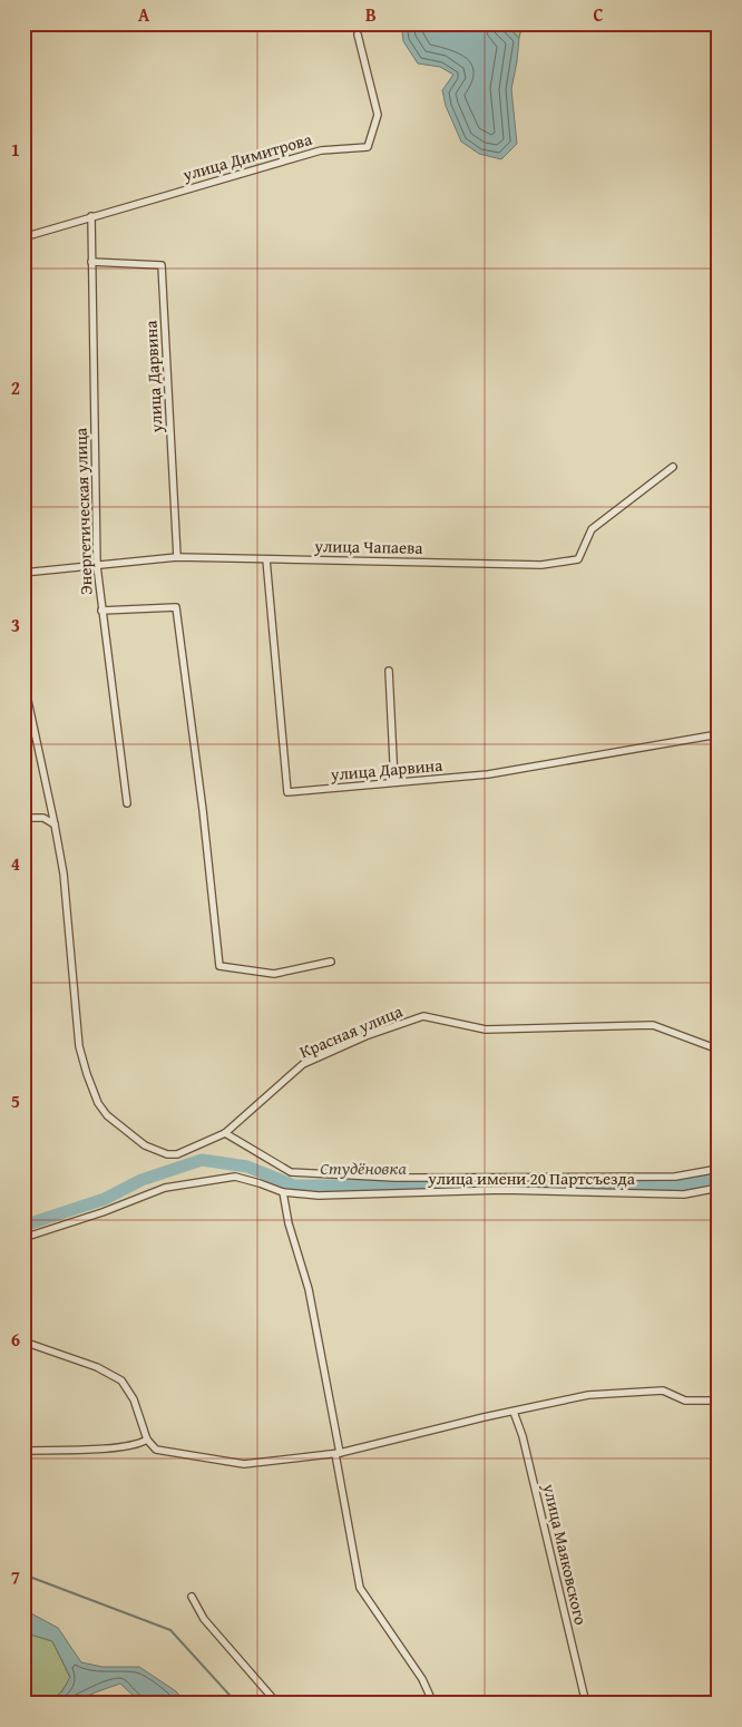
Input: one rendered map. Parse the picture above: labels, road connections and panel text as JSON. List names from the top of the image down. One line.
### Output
{"streets":{"street":["улица Димитрова","улица Дарвина","Энергетическая улица","улица Чапаева","Красная улица","улица имени 20 Партсъезда","улица Маяковского"]},"crossings":[["улица Димитрова","Энергетическая улица"],["улица Дарвина","Энергетическая улица"],["улица Дарвина","улица Чапаева"],["Энергетическая улица","улица Чапаева"],["Красная улица","улица имени 20 Партсъезда"]],"water":["Студёновка"],"grid":{"columns":["A","B","C"],"rows":["1","2","3","4","5","6","7"]}}
